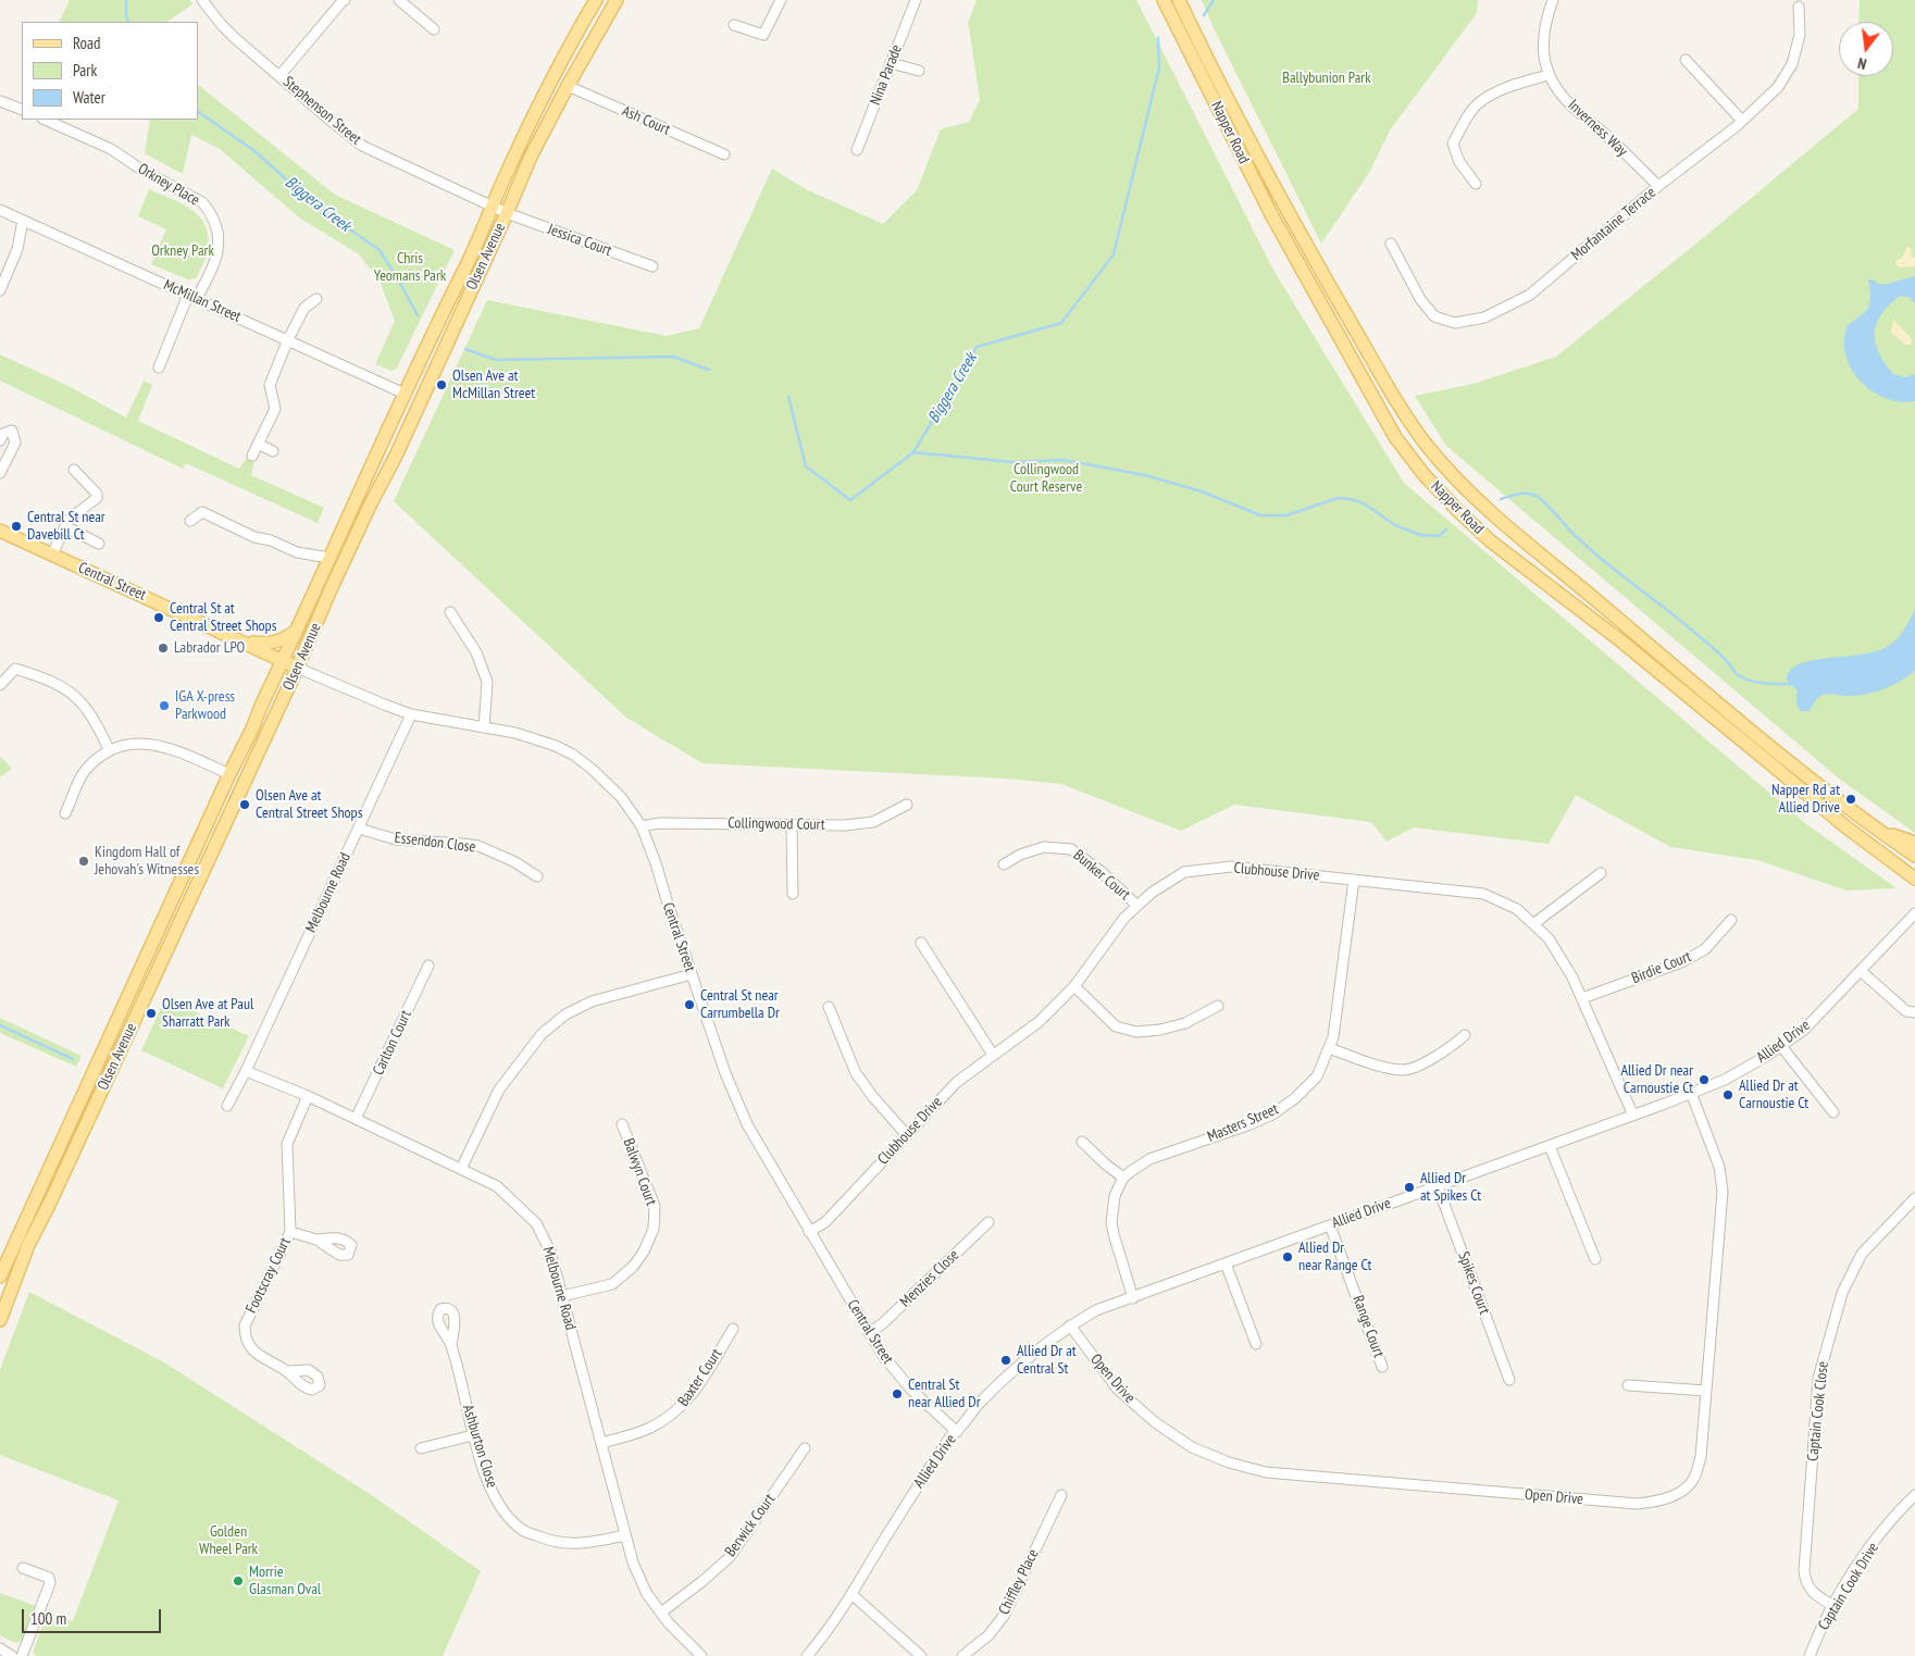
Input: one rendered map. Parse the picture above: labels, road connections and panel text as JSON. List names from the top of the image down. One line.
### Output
{"streets":{"main road":["Napper Road","Olsen Avenue","Central Street"],"street":["Nina Parade","Stephenson Street","Ash Court","Inverness Way","Orkney Place","Morfantaine Terrace","Jessica Court","McMillan Street","Collingwood Court","Essendon Close","Clubhouse Drive","Bunker Court","Melbourne Road","Birdie Court","Allied Drive","Carlton Court","Masters Street","Balwyn Court","Footscray Court","Menzies Close","Spikes Court","Range Court","Baxter Court","Open Drive","Captain Cook Close","Ashburton Close","Berwick Court","Chiffley Place","Captain Cook Drive"]},"crossings":[["Stephenson Street","Jessica Court"],["Stephenson Street","Olsen Avenue"],["Ash Court","Olsen Avenue"],["Inverness Way","Morfantaine Terrace"],["Orkney Place","McMillan Street"],["Jessica Court","Olsen Avenue"],["Olsen Avenue","McMillan Street"],["Olsen Avenue","Central Street"],["Central Street","Collingwood Court"],["Central Street","Clubhouse Drive"],["Central Street","Melbourne Road"],["Central Street","Allied Drive"],["Central Street","Menzies Close"],["Essendon Close","Melbourne Road"],["Clubhouse Drive","Bunker Court"],["Clubhouse Drive","Birdie Court"],["Clubhouse Drive","Allied Drive"],["Clubhouse Drive","Masters Street"],["Melbourne Road","Carlton Court"],["Melbourne Road","Balwyn Court"],["Melbourne Road","Footscray Court"],["Melbourne Road","Baxter Court"],["Melbourne Road","Ashburton Close"],["Melbourne Road","Berwick Court"],["Allied Drive","Spikes Court"],["Allied Drive","Range Court"],["Allied Drive","Open Drive"],["Captain Cook Close","Captain Cook Drive"]],"water":["Biggera Creek"],"parks":["Ballybunion Park","Orkney Park","Chris Yeomans Park","Collingwood Court Reserve","Golden Wheel Park"],"places":["Olsen Ave at McMillan Street","Central St near Davebill Ct","Central St at Central Street Shops","Labrador LPO","IGA X-press Parkwood","Napper Rd at Allied Drive","Olsen Ave at Central Street Shops","Kingdom Hall of Jehovah's Witnesses","Central St near Carrumbella Dr","Olsen Ave at Paul Sharratt Park","Allied Dr near Carnoustie Ct","Allied Dr at Carnoustie Ct","Allied Dr at Spikes Ct","Allied Dr near Range Ct","Allied Dr at Central St","Central St near Allied Dr","Morrie Glasman Oval"],"legend":["Road","Park","Water"],"scale_bar":"100 m","north":"bottom"}
